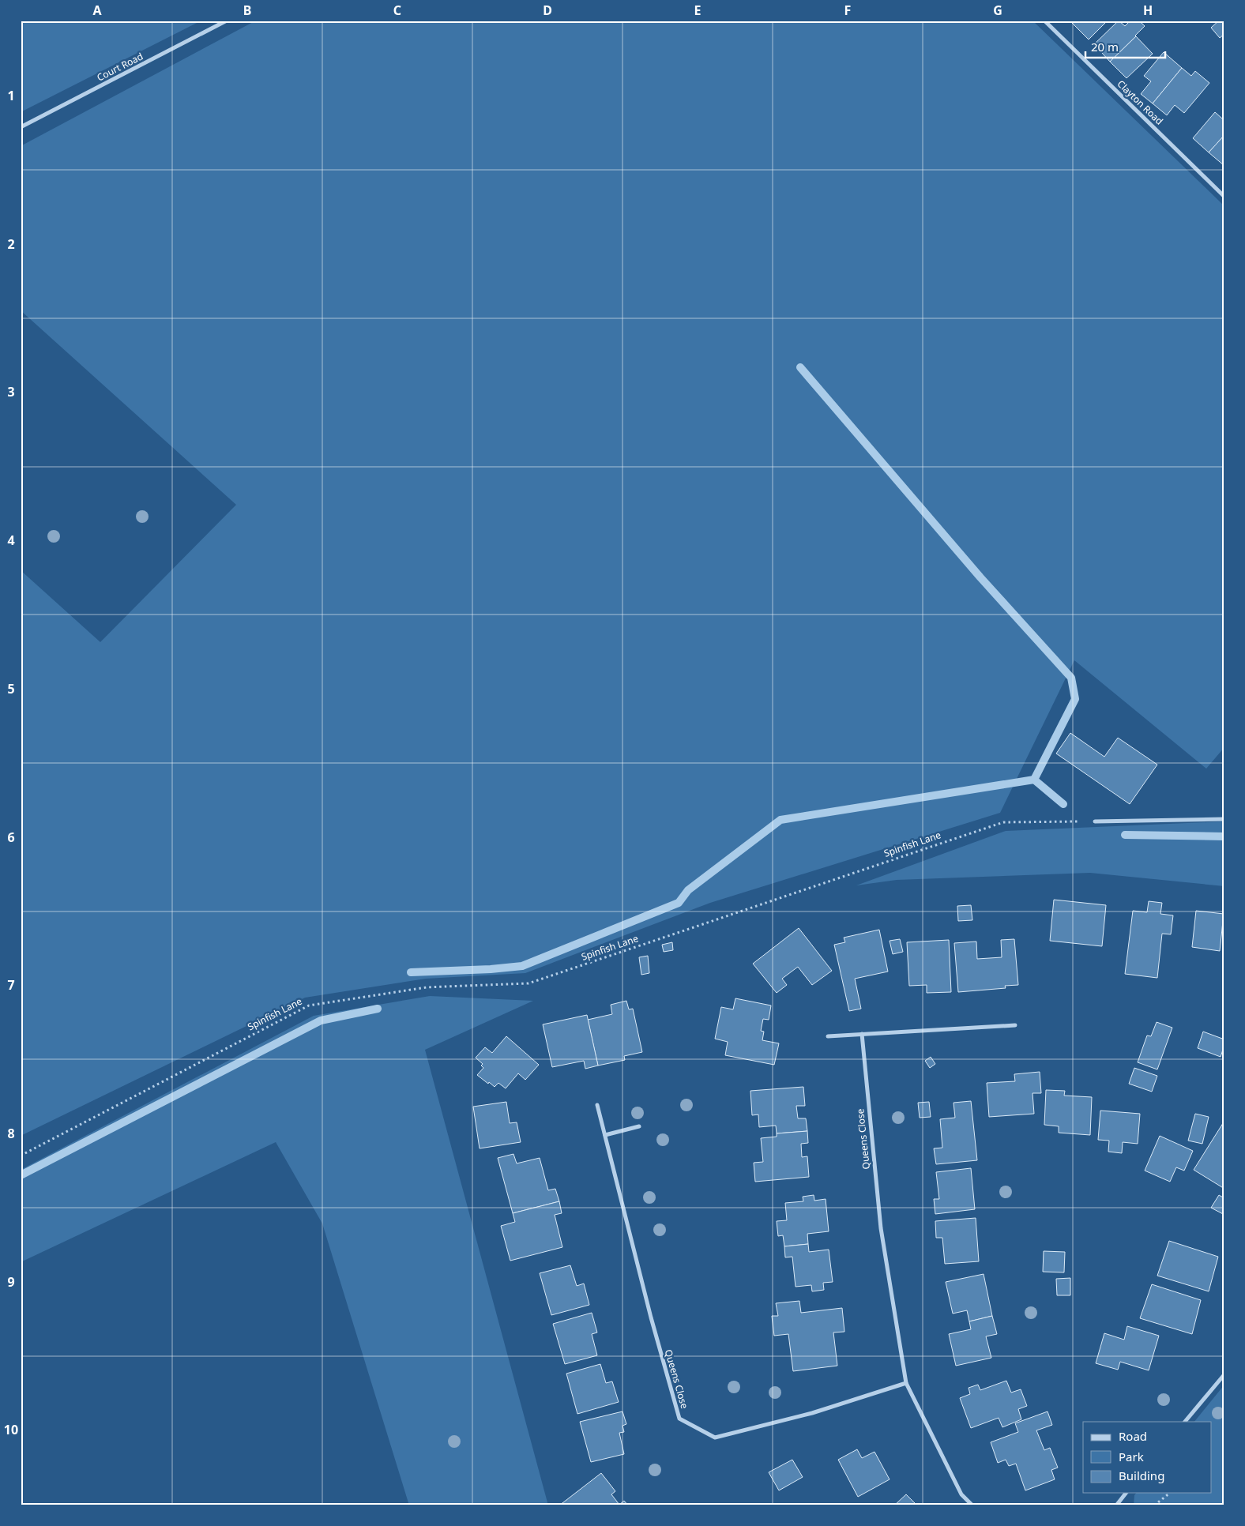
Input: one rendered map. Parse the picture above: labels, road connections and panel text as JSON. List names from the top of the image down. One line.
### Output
{"streets":{"street":["Court Road","Clayton Road","Queens Close"],"path":["Spinfish Lane"]},"legend":["Road","Park","Building"],"scale_bar":"20 m","grid":{"columns":["A","B","C","D","E","F","G","H"],"rows":["1","2","3","4","5","6","7","8","9","10"]}}
